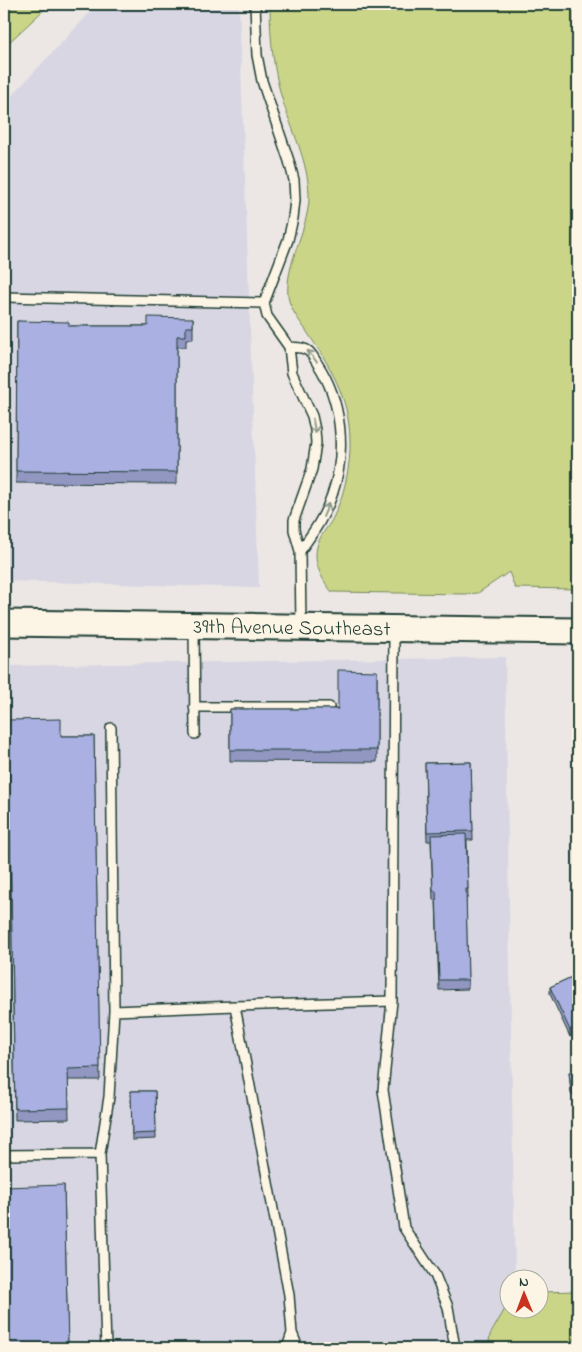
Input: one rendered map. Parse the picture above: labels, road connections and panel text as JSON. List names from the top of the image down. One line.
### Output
{"streets":{"main road":["39th Avenue Southeast"]},"north":"top"}
